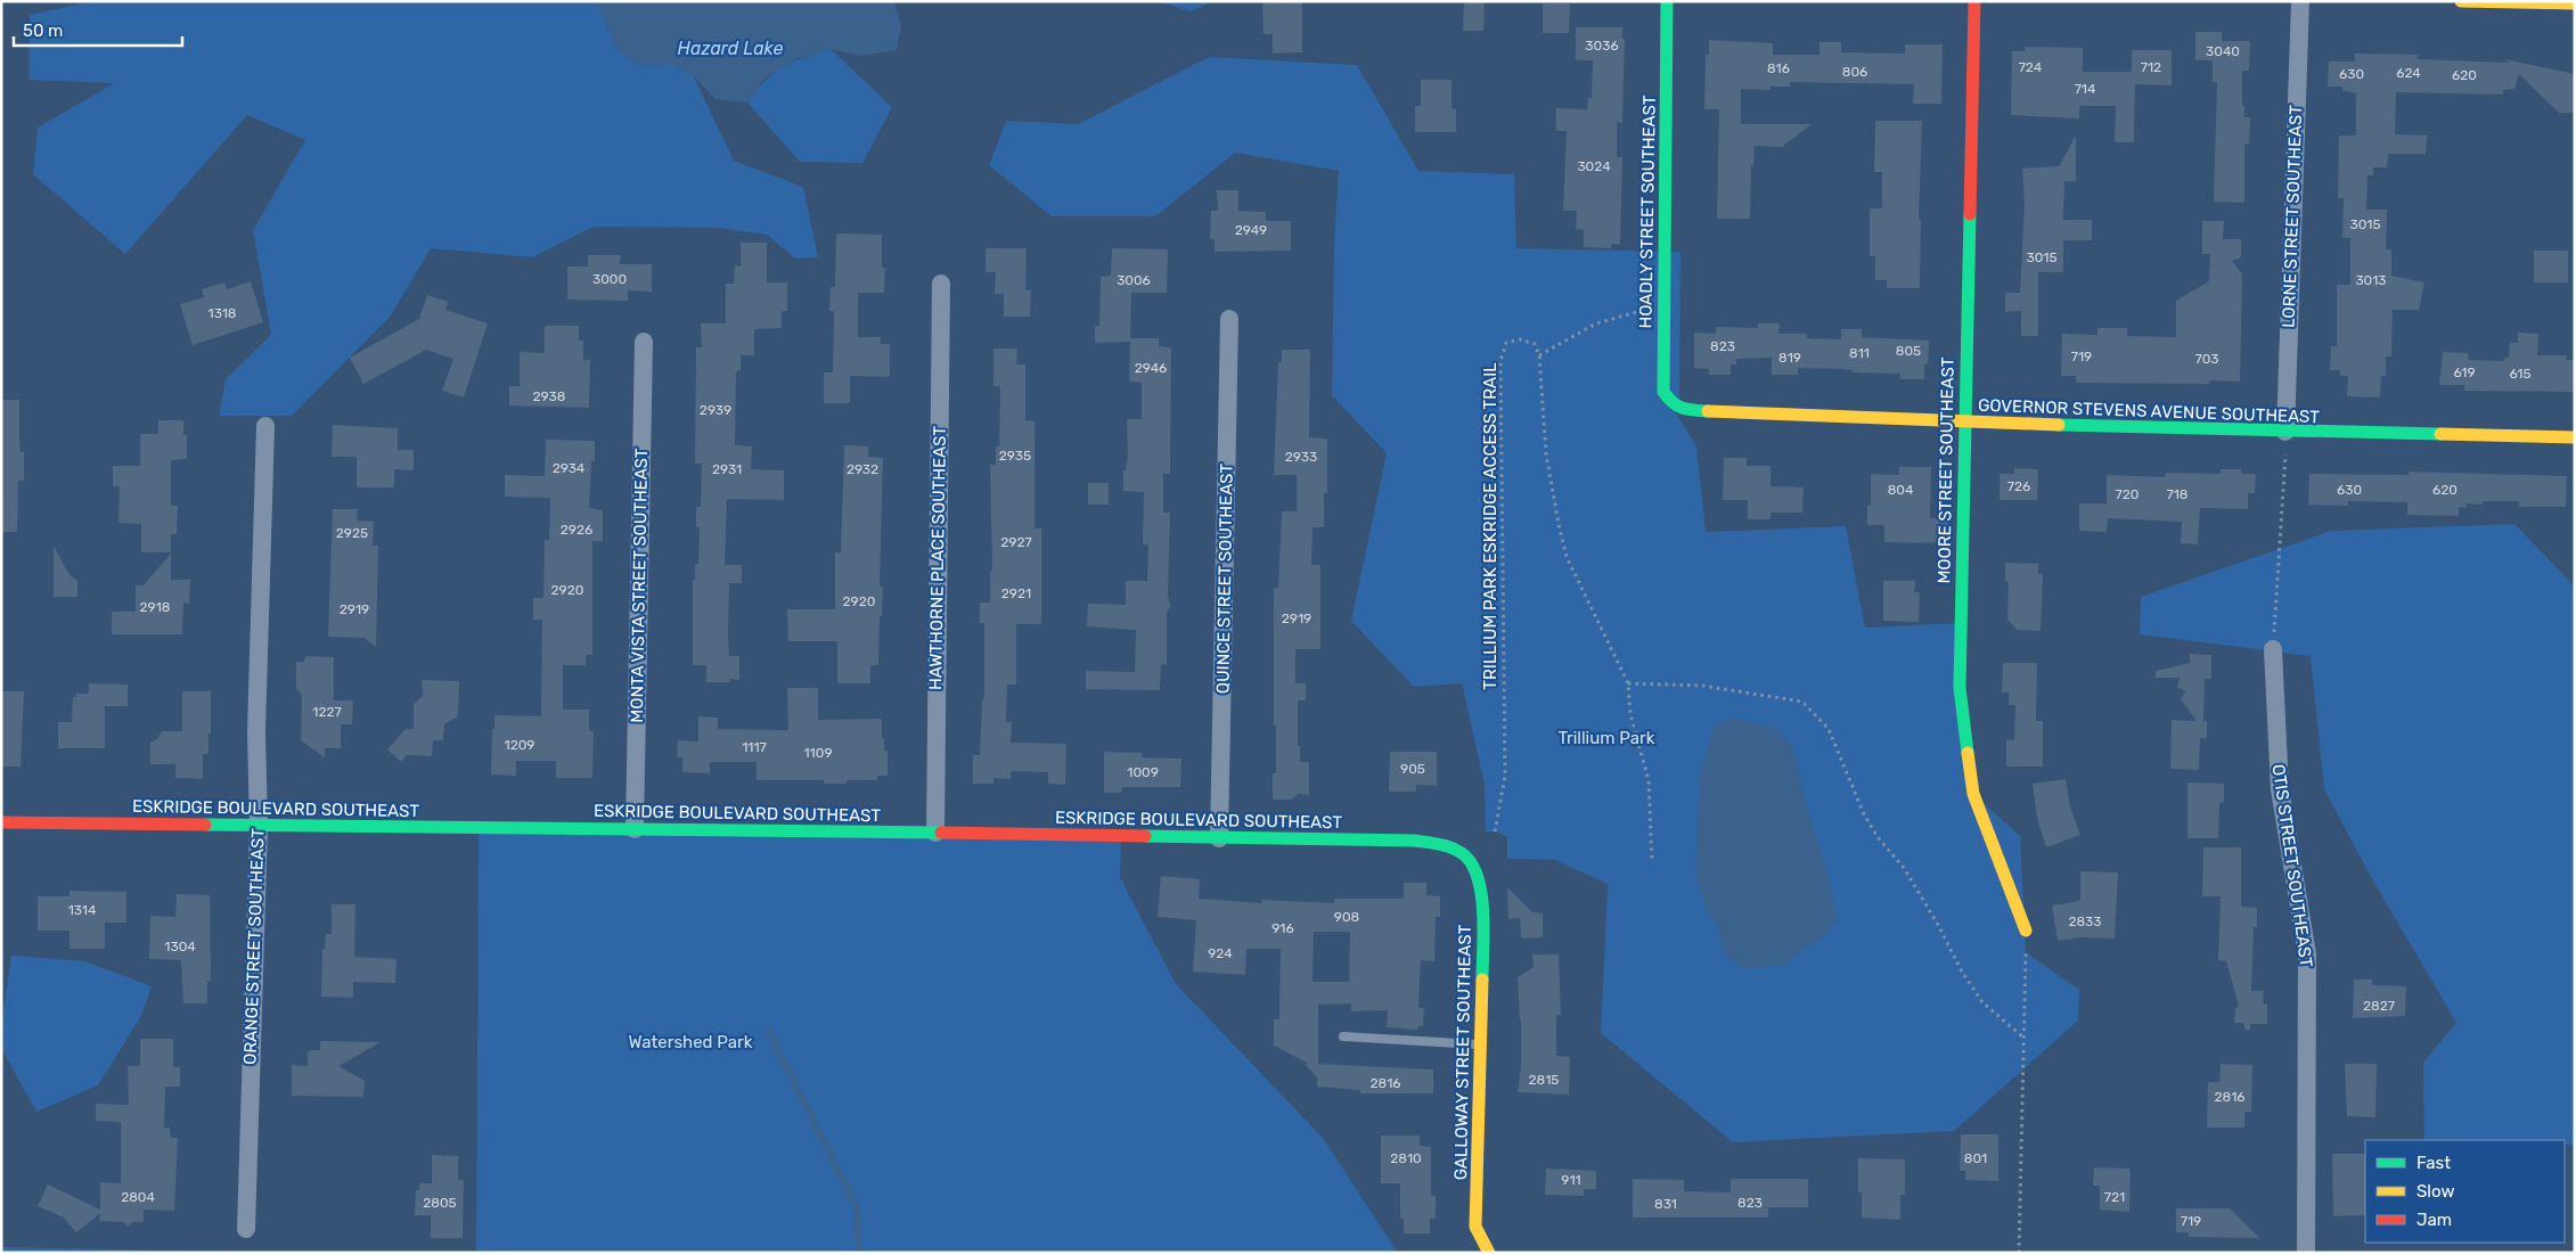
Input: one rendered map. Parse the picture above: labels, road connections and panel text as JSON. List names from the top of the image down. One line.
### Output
{"streets":{"street":["HOADLY STREET SOUTHEAST","LORNE STREET SOUTHEAST","GOVERNOR STEVENS AVENUE SOUTHEAST","MOORE STREET SOUTHEAST","HAWTHORNE PLACE SOUTHEAST","QUINCE STREET SOUTHEAST","MONTA VISTA STREET SOUTHEAST","ESKRIDGE BOULEVARD SOUTHEAST","OTIS STREET SOUTHEAST","ORANGE STREET SOUTHEAST","GALLOWAY STREET SOUTHEAST"],"path":["TRILLIUM PARK ESKRIDGE ACCESS TRAIL"]},"crossings":[["HOADLY STREET SOUTHEAST","GOVERNOR STEVENS AVENUE SOUTHEAST"],["LORNE STREET SOUTHEAST","GOVERNOR STEVENS AVENUE SOUTHEAST"],["GOVERNOR STEVENS AVENUE SOUTHEAST","MOORE STREET SOUTHEAST"],["HAWTHORNE PLACE SOUTHEAST","ESKRIDGE BOULEVARD SOUTHEAST"],["QUINCE STREET SOUTHEAST","ESKRIDGE BOULEVARD SOUTHEAST"],["MONTA VISTA STREET SOUTHEAST","ESKRIDGE BOULEVARD SOUTHEAST"],["ESKRIDGE BOULEVARD SOUTHEAST","ORANGE STREET SOUTHEAST"],["ESKRIDGE BOULEVARD SOUTHEAST","GALLOWAY STREET SOUTHEAST"]],"water":["Hazard Lake"],"parks":["Trillium Park","Watershed Park"],"house_numbers":["3036","3040","724","712","816","806","624","630","620","714","3024","3015","2949","3015","3000","3006","3013","1318","823","805","811","719","819","703","2946","619","615","2938","2939","2935","2933","2934","2931","2932","726","804","630","620","720","718","2926","2925","2927","2920","2921","2920","2918","2919","2919","1227","1209","1117","1109","905","1009","1314","908","2833","916","1304","924","2827","2815","2816","2816","2810","801","911","2804","721","2805","823","831","719"],"legend":["Fast","Slow","Jam"],"scale_bar":"50 m"}
